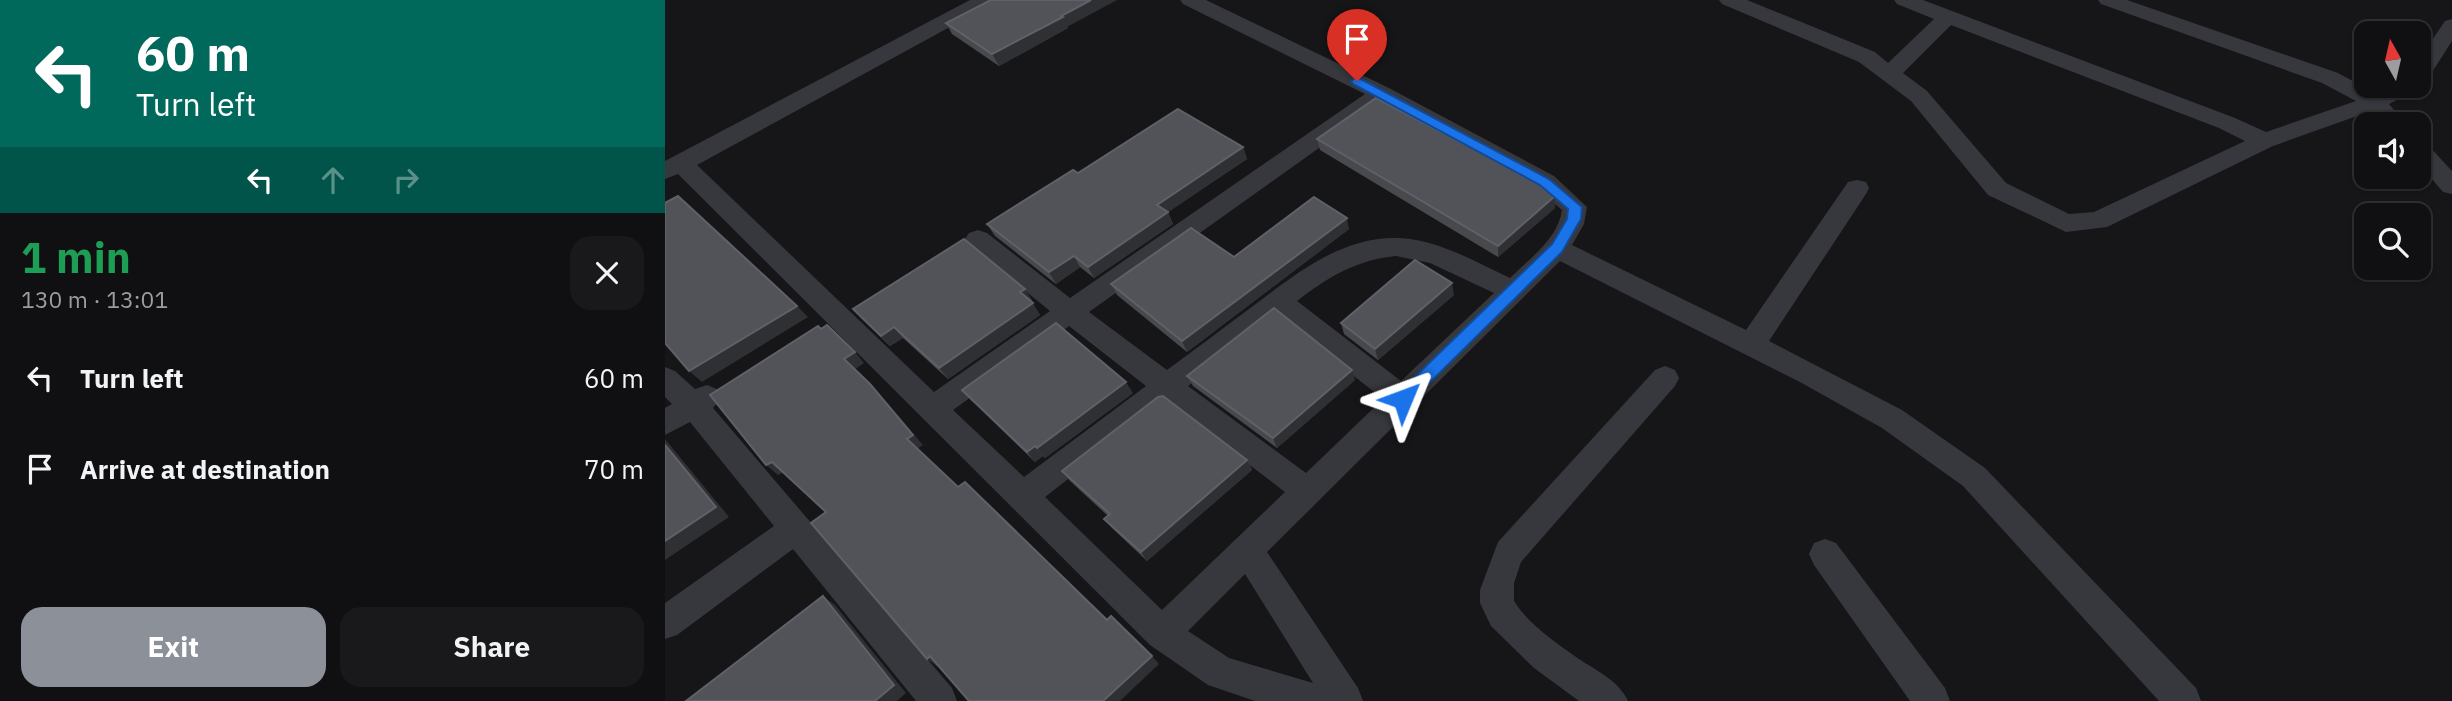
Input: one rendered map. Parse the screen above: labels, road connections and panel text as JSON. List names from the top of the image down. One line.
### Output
{"north":"top","page":{"turn":["60 m","Turn left"],"heading":["1 min","130 m · 13:01"],"list":[{"name":"Turn left","value":"60 m"},{"name":"Arrive at destination","value":"70 m"}],"buttons":["Exit","Share"]}}
